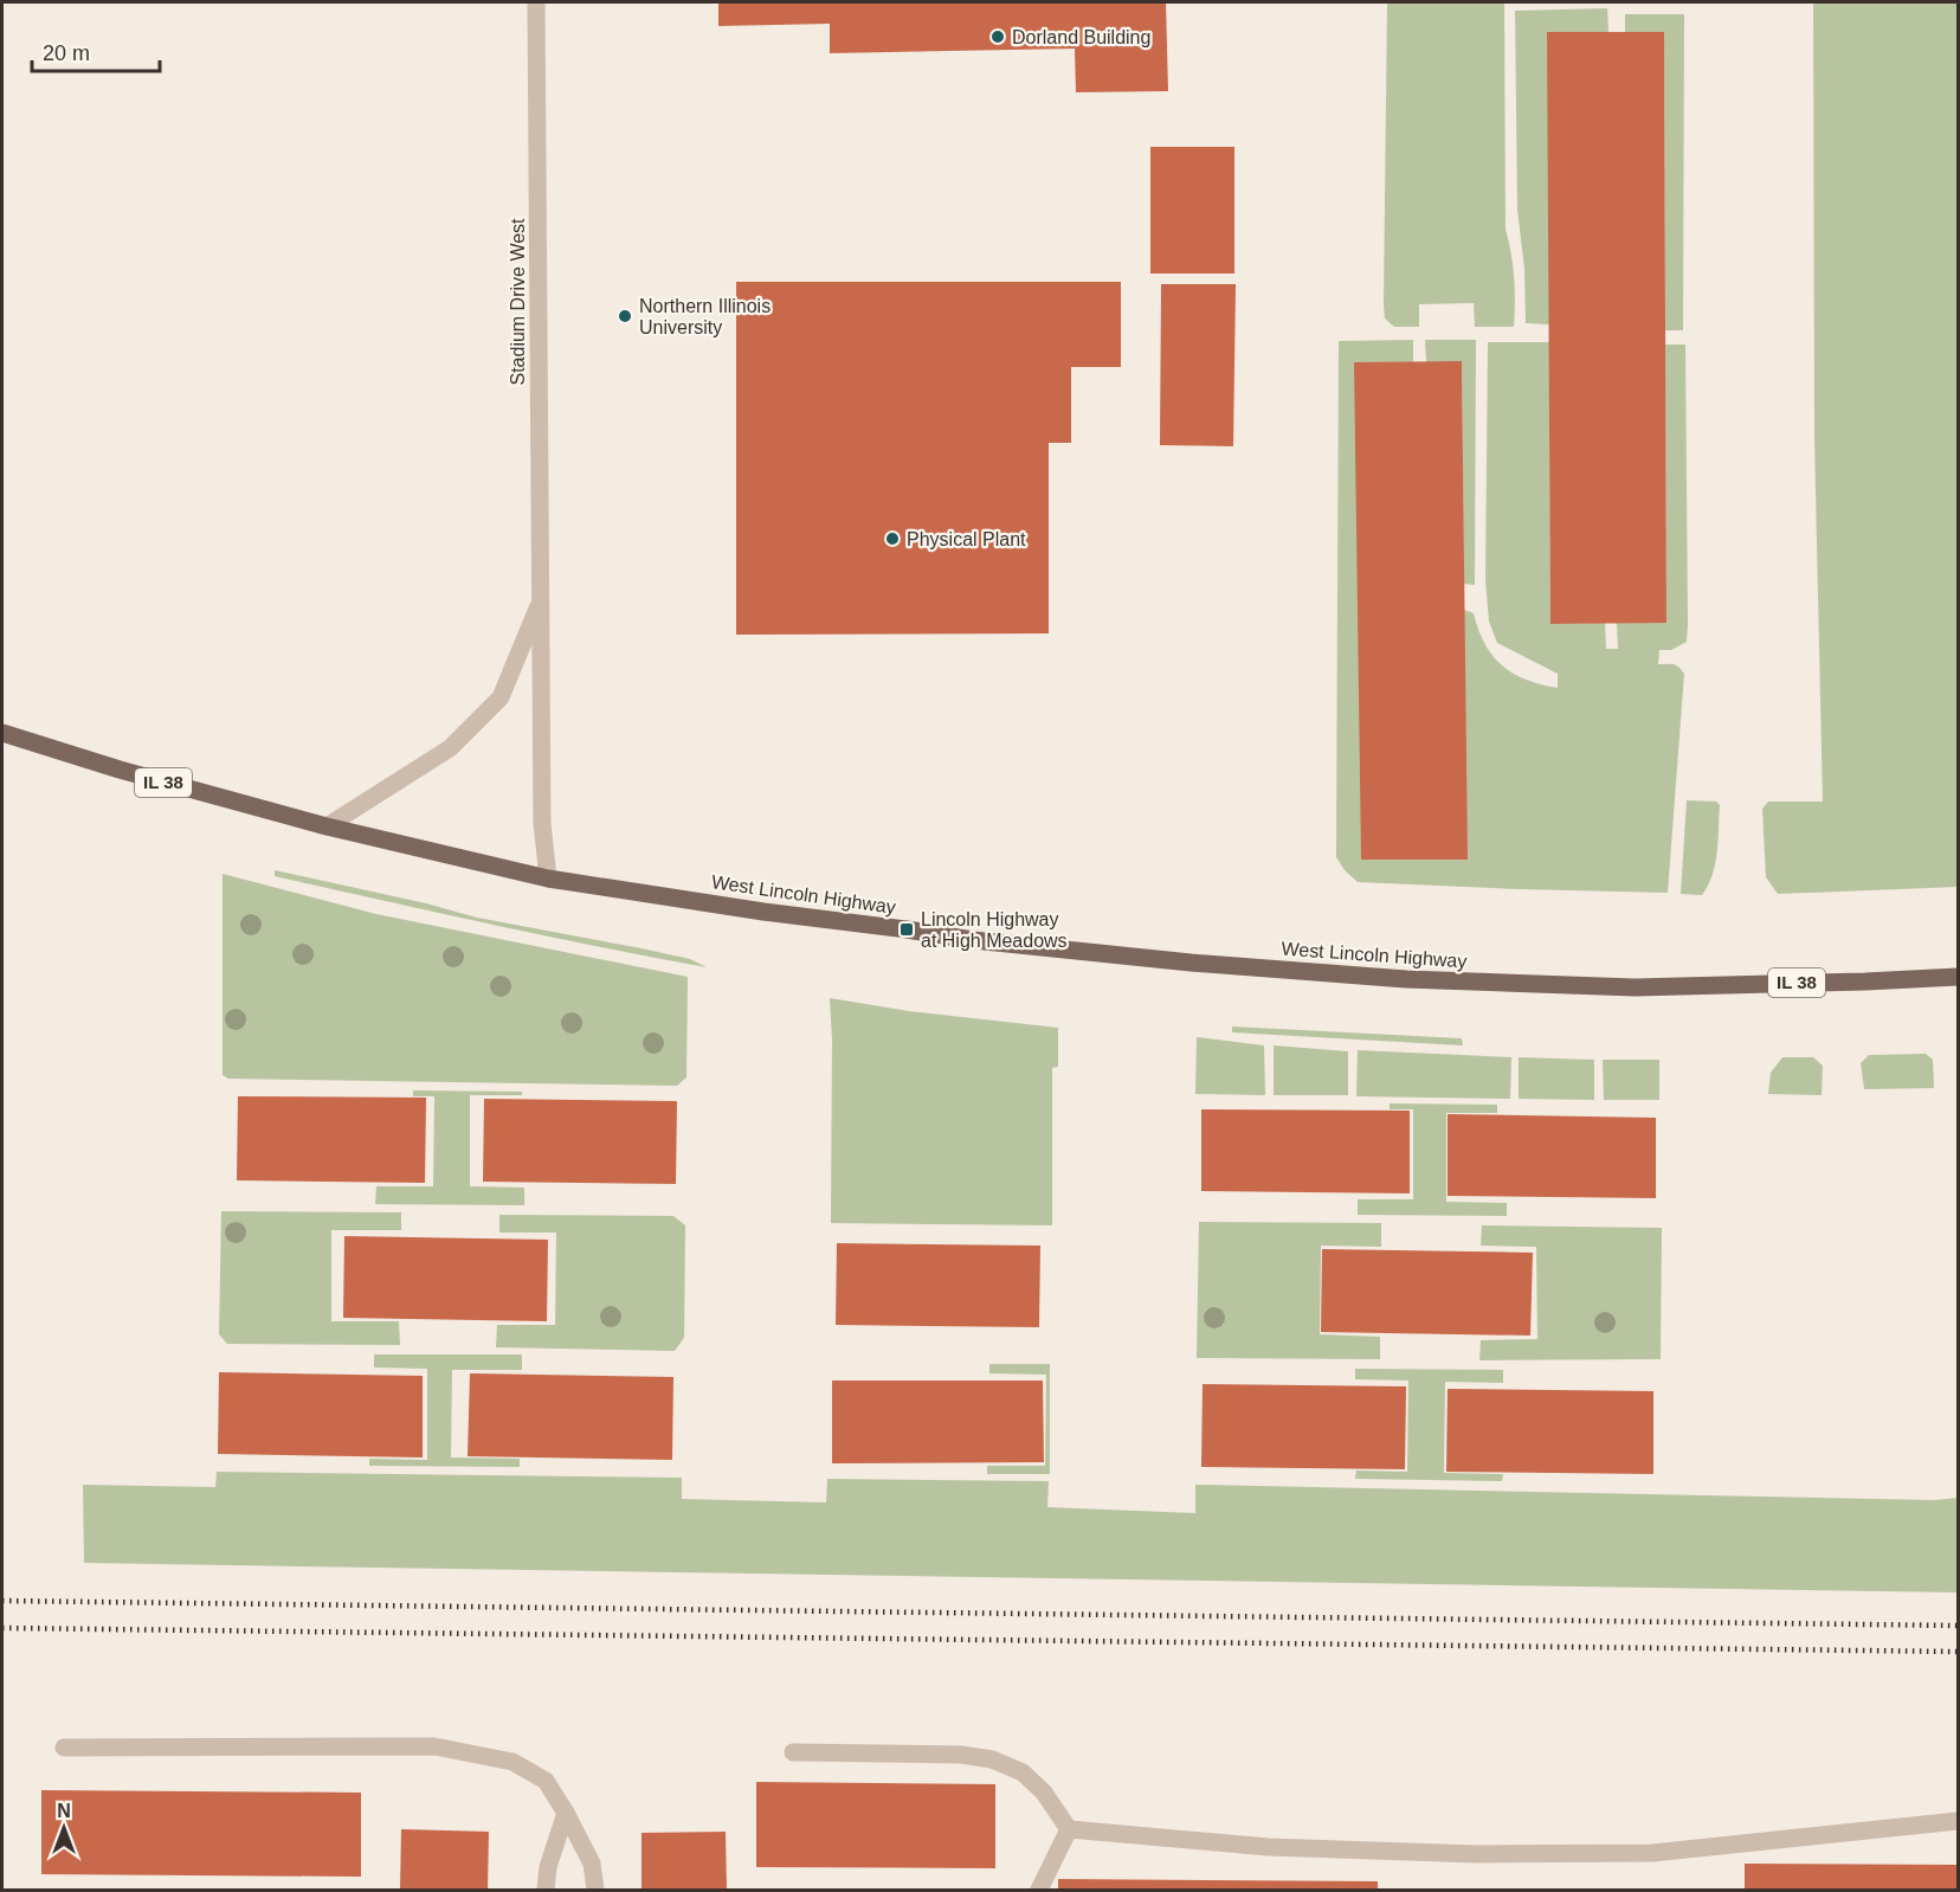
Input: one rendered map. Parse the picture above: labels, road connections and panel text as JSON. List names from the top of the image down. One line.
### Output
{"streets":{"main road":["IL 38","West Lincoln Highway"],"street":["Stadium Drive West"]},"crossings":[["Stadium Drive West","West Lincoln Highway"]],"places":{"other":["Dorland Building","Northern Illinois University","Physical Plant"],"transit":["Lincoln Highway at High Meadows"]},"scale_bar":"20 m","north":"top"}
